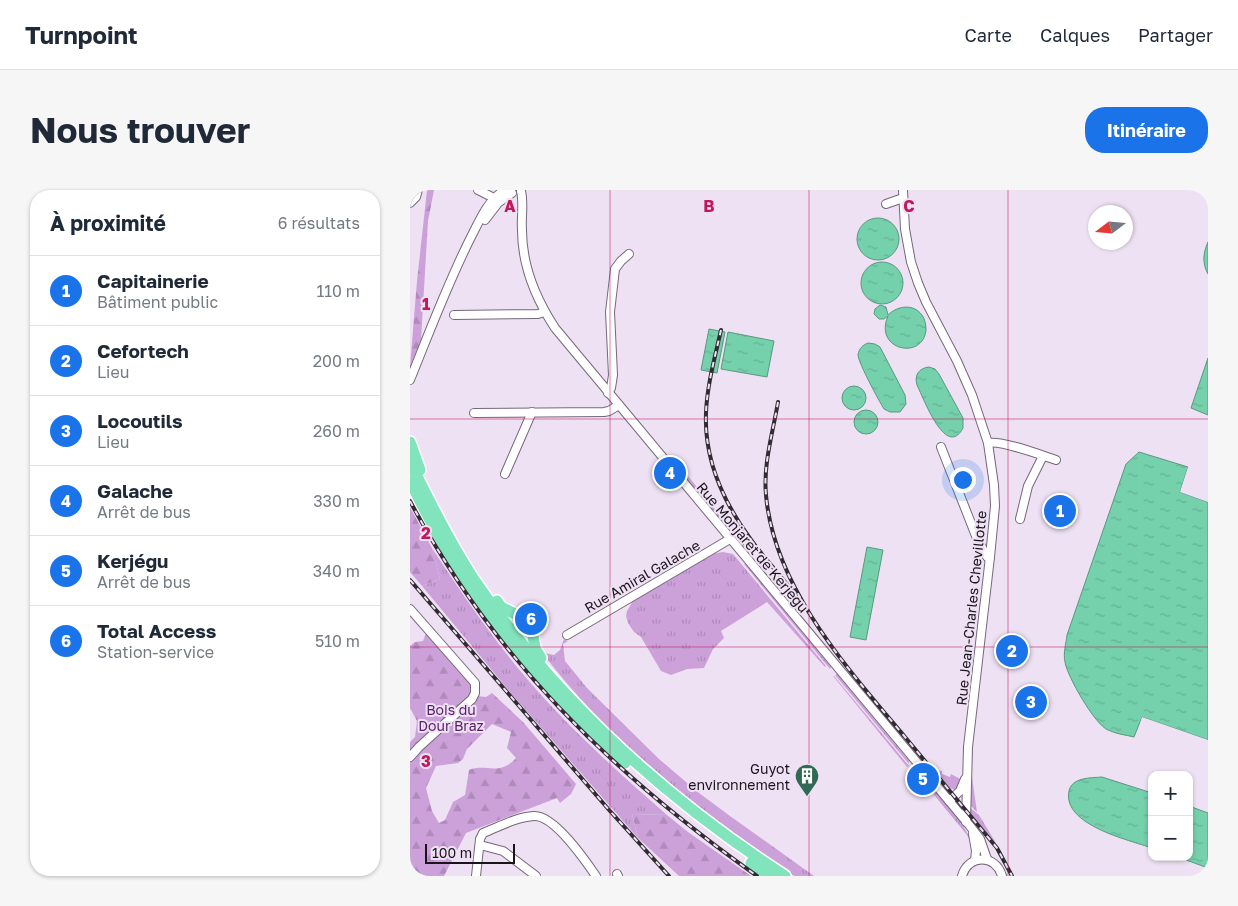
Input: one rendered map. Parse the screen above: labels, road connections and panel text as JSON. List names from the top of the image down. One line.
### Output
{"streets":{"street":["Rue Monjaret de Kerjegu","Rue Amiral Galache","Rue Jean-Charles Chevillotte"]},"crossings":[["Rue Monjaret de Kerjegu","Rue Amiral Galache"],["Rue Monjaret de Kerjegu","Rue Jean-Charles Chevillotte"]],"parks":["Bois du Dour Braz"],"places":{"building":["Guyot environnement"]},"scale_bar":"100 m","north":"left","page":{"header":"Turnpoint","nav":["Carte","Calques","Partager"],"buttons":"Itinéraire","title":"Nous trouver","heading":["À proximité","6 résultats"],"list":[{"mark":"1","name":"Capitainerie","note":"Bâtiment public","value":"110 m"},{"mark":"2","name":"Cefortech","note":"Lieu","value":"200 m"},{"mark":"3","name":"Locoutils","note":"Lieu","value":"260 m"},{"mark":"4","name":"Galache","note":"Arrêt de bus","value":"330 m"},{"mark":"5","name":"Kerjégu","note":"Arrêt de bus","value":"340 m"},{"mark":"6","name":"Total Access","note":"Station-service","value":"510 m"}],"pins":["4","1","6","2","3","5"],"map_buttons":["+","−"],"scale":"100 m"},"grid":{"columns":["A","B","C"],"rows":["1","2","3"]}}
